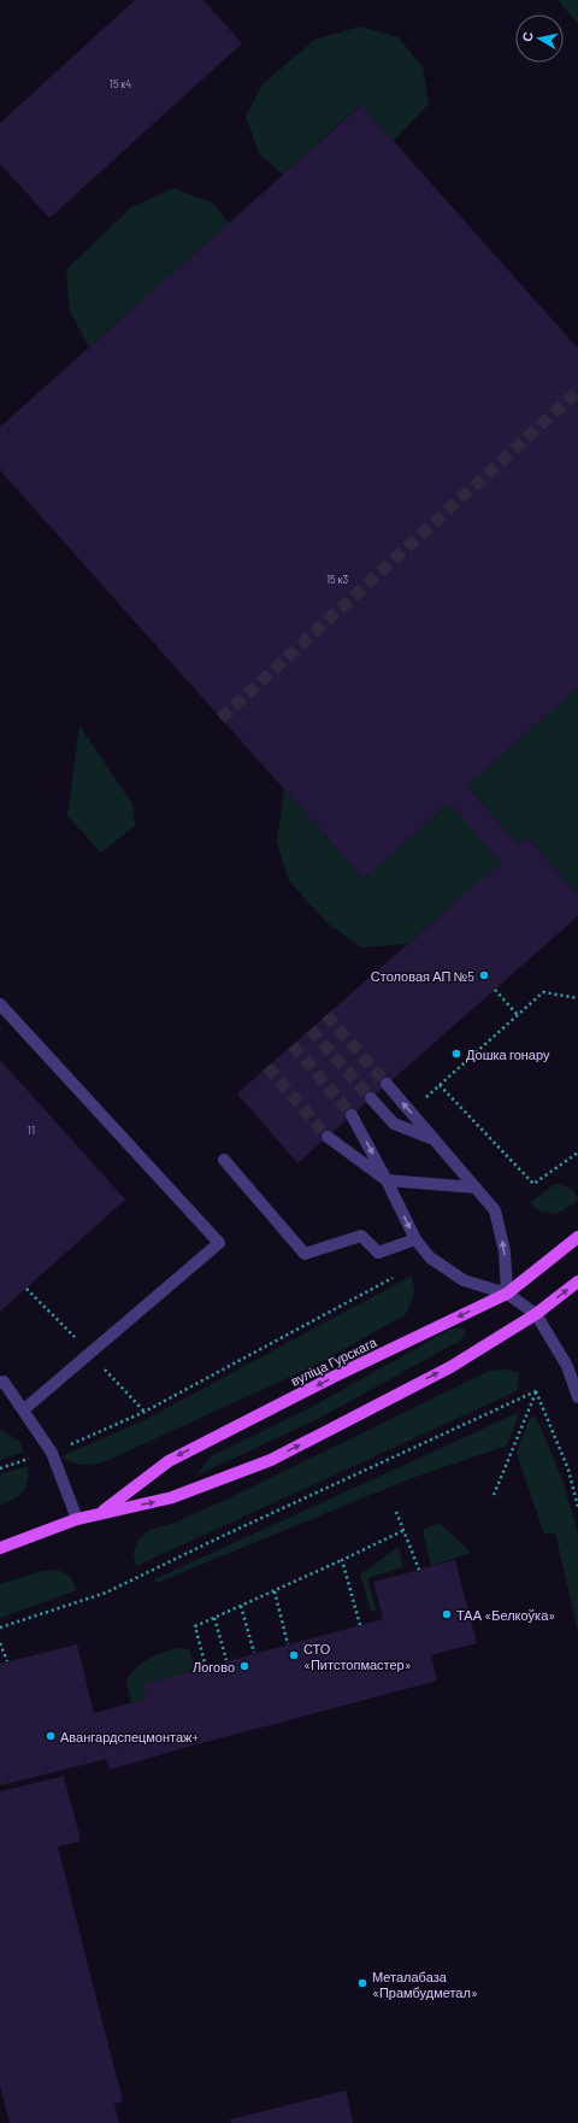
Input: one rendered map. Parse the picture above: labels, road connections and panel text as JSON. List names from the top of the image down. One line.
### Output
{"streets":{"main road":["вуліца Гурскага"]},"places":["Столовая АП №5","Дошка гонару","ТАА «Белкоўка»","СТО «Питстопмастер»","Логово","Авангардспецмонтаж+","Металабаза «Прамбудметал»"],"house_numbers":["15 к4","15 к3","11"],"north":"left"}
